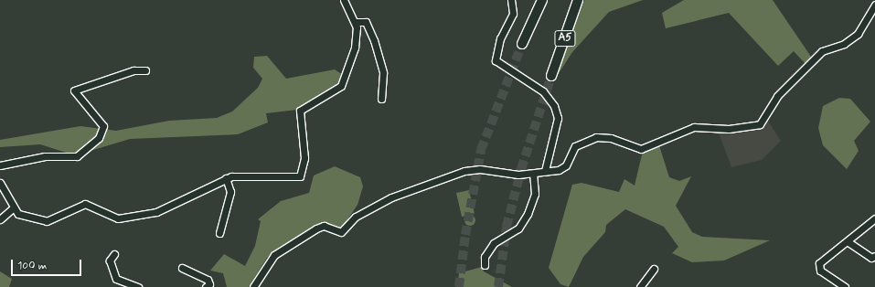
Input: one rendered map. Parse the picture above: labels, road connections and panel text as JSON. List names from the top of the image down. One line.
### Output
{"streets":{"highway":["Α5"]},"scale_bar":"100 m"}
